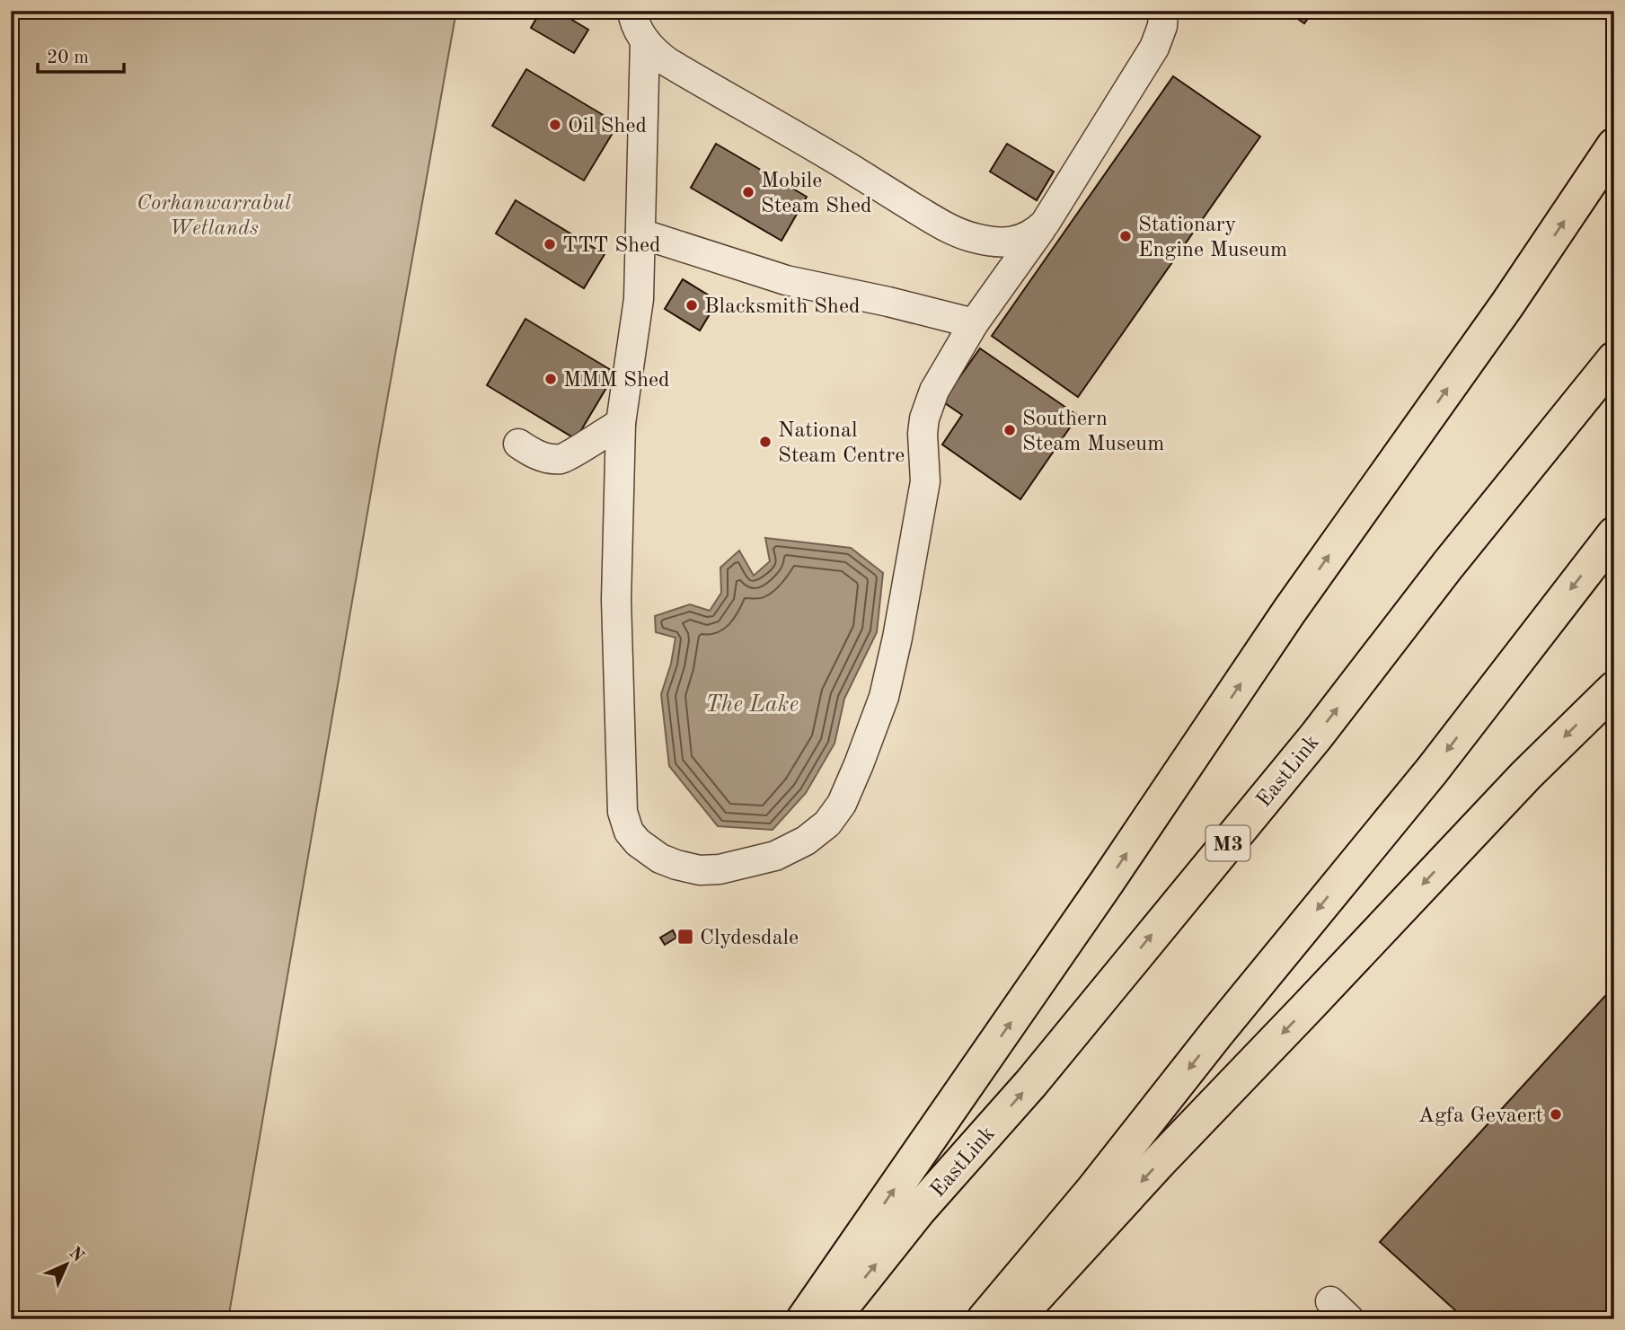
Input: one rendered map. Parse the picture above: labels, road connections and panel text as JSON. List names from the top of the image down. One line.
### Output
{"streets":{"highway":["EastLink","M3"]},"water":["The Lake"],"parks":["Corhanwarrabul Wetlands"],"places":{"other":["Oil Shed","Mobile Steam Shed","Stationary Engine Museum","TTT Shed","Blacksmith Shed","MMM Shed","Southern Steam Museum","National Steam Centre","Agfa Gevaert"],"transit":["Clydesdale"]},"scale_bar":"20 m","north":"top right"}
